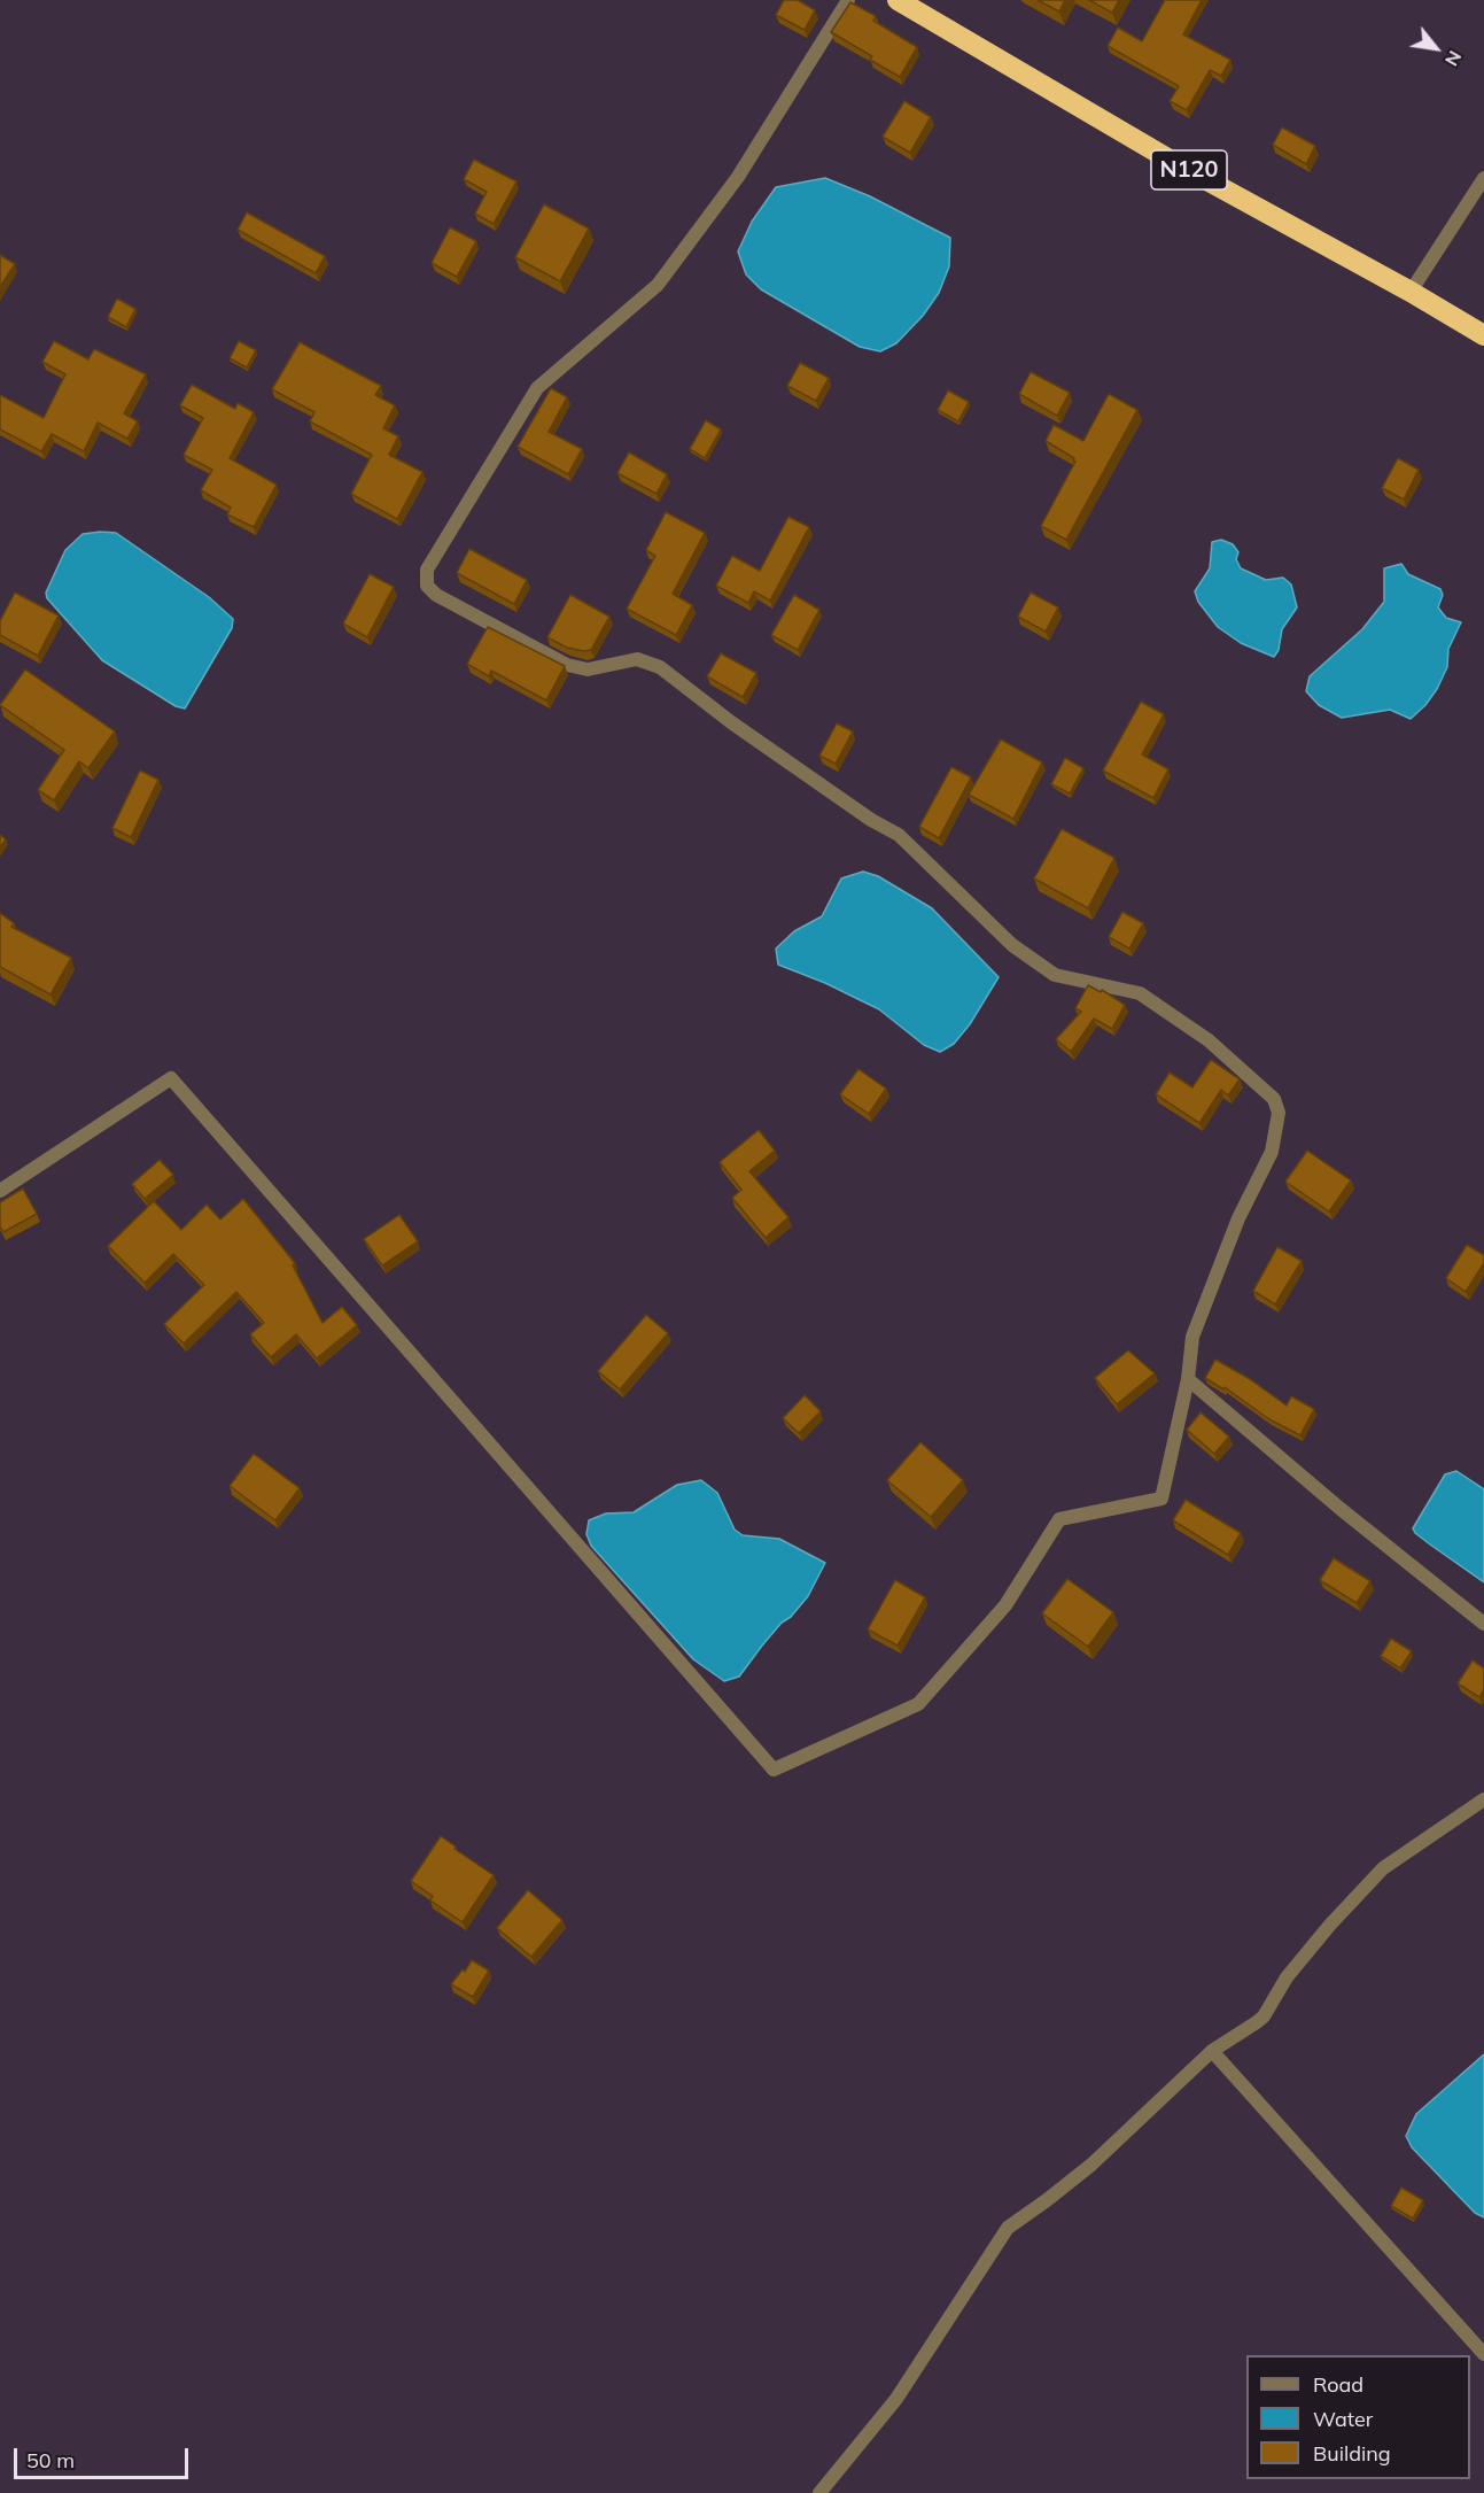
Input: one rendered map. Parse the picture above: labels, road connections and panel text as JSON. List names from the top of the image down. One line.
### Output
{"streets":{"highway":["N120"]},"legend":["Road","Water","Building"],"scale_bar":"50 m","north":"bottom right"}
